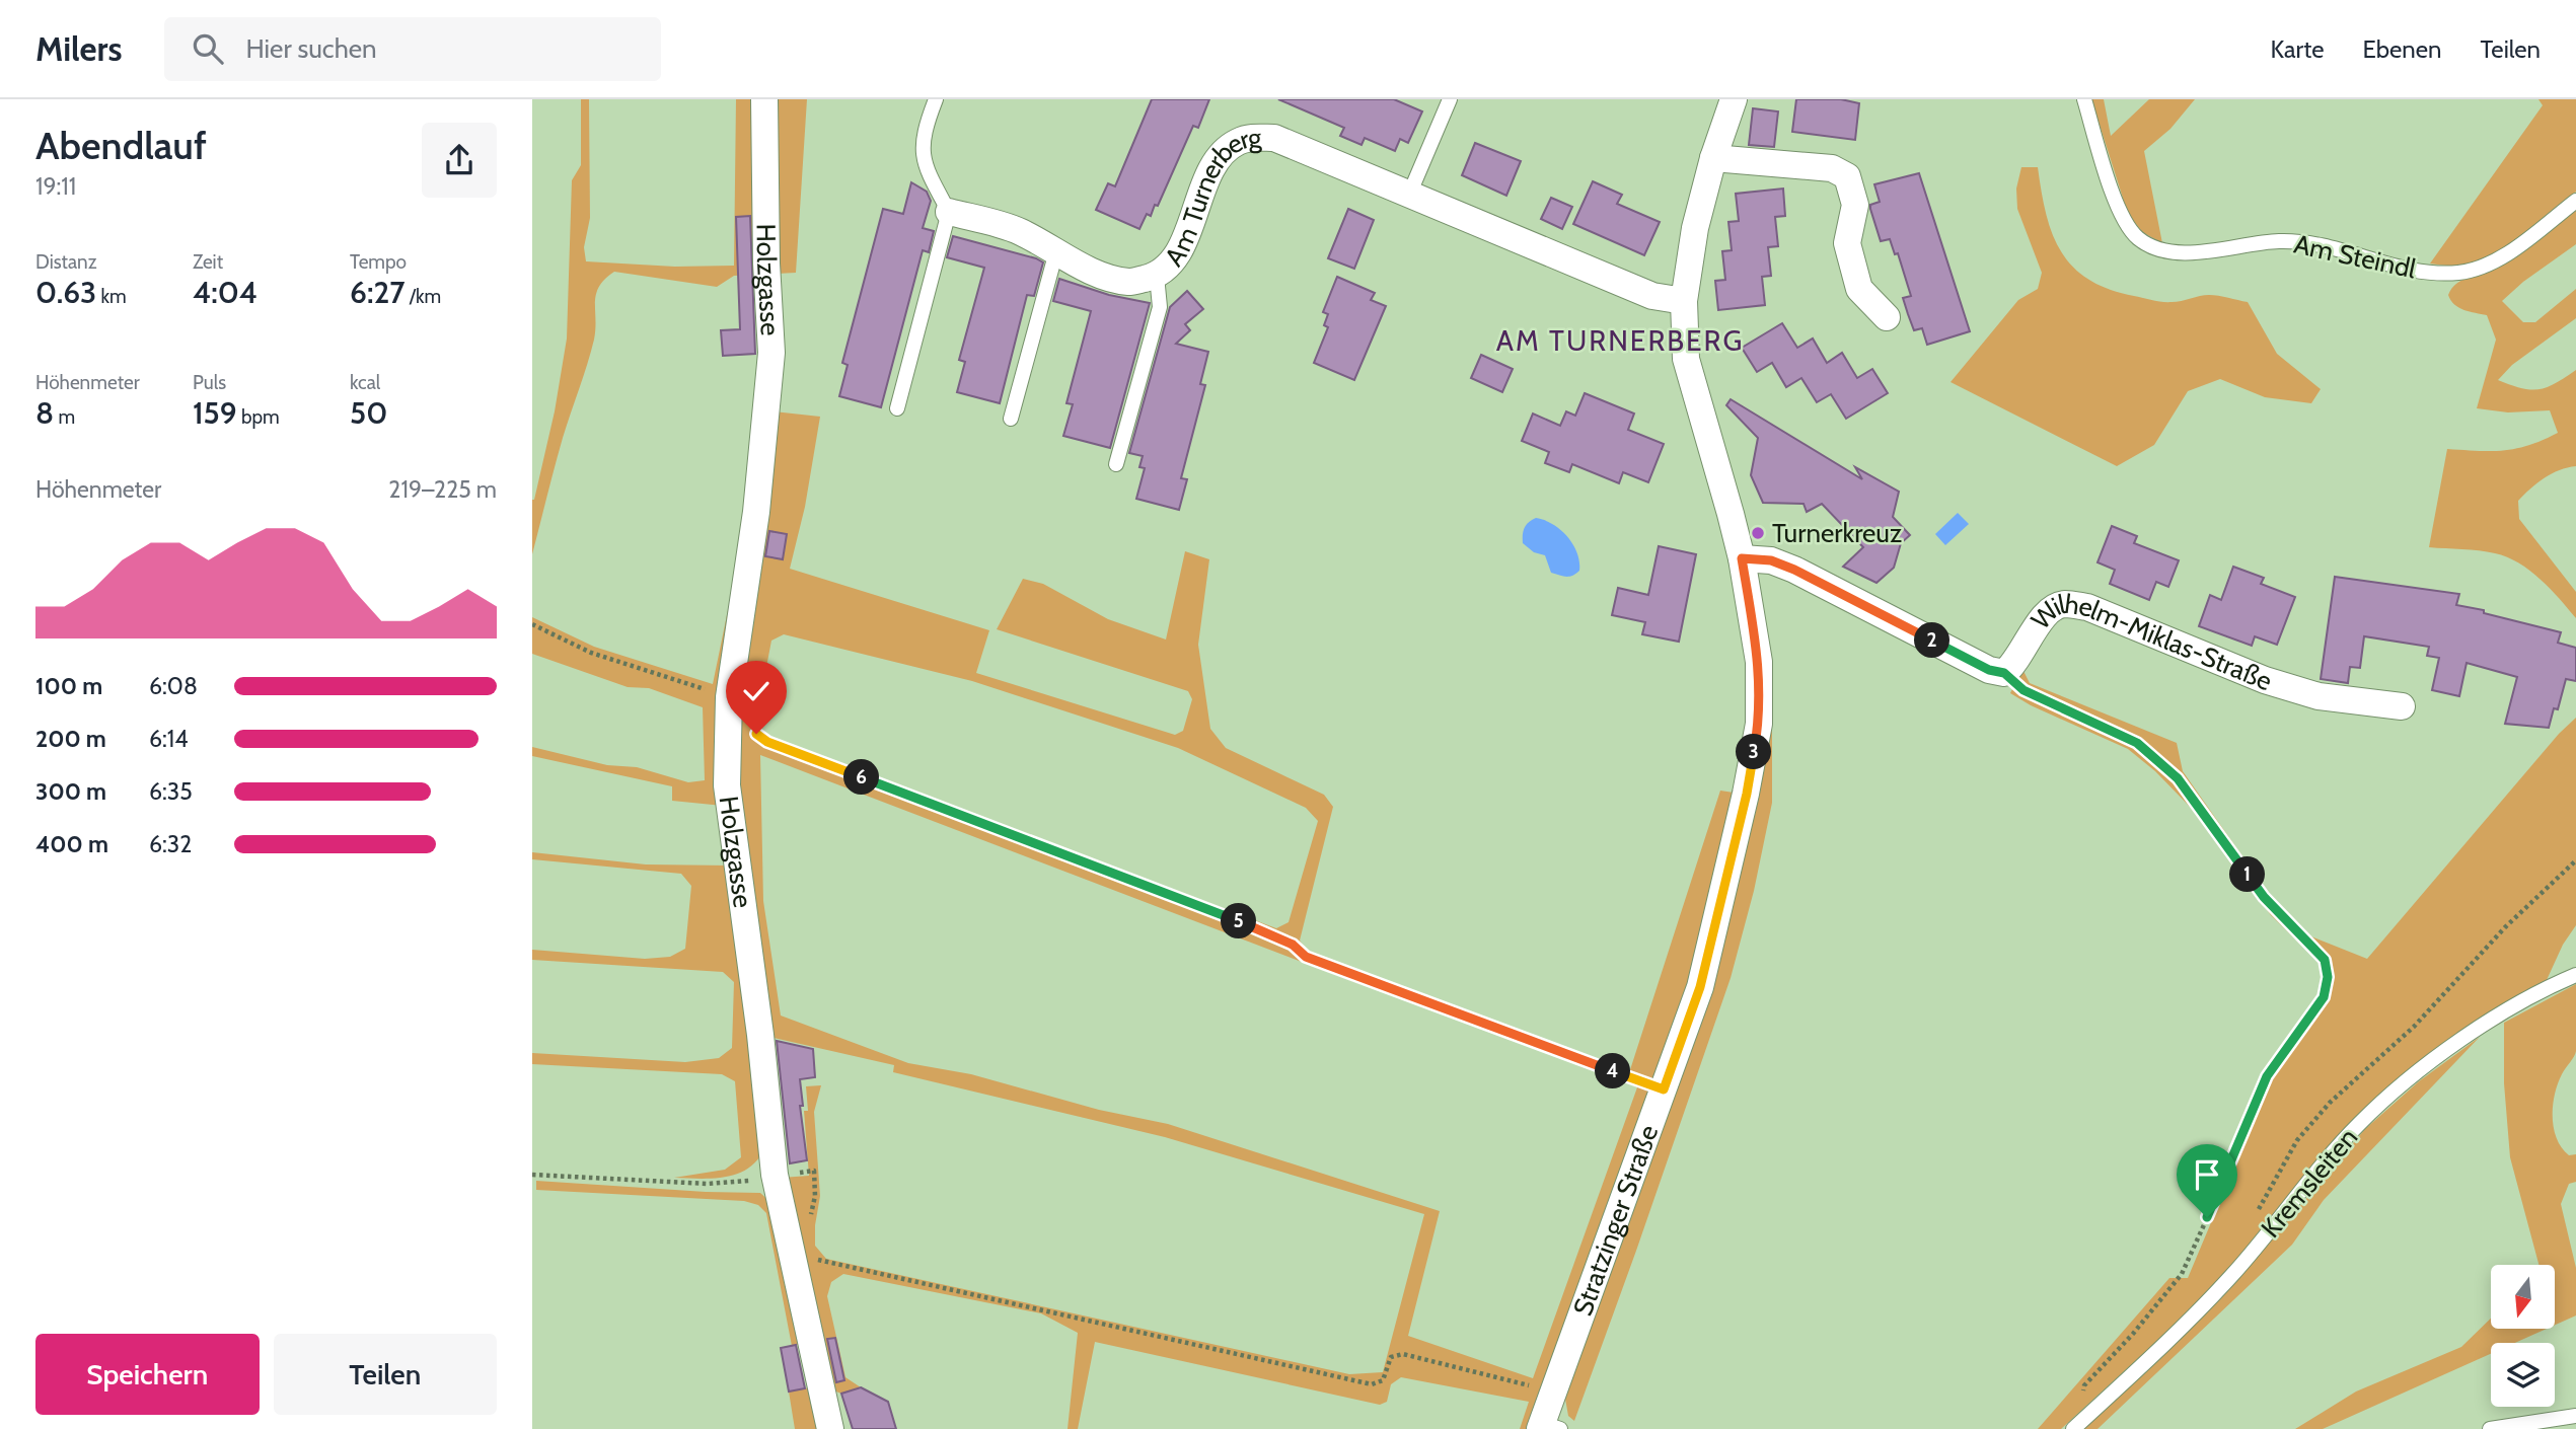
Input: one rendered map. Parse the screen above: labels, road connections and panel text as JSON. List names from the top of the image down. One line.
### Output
{"streets":{"street":["Am Turnerberg","Holzgasse","Wilhelm-Miklas-Straße","Stratzinger Straße"],"lane":["Am Steindl","Kremsleiten"]},"crossings":[["Am Turnerberg","Stratzinger Straße"],["Wilhelm-Miklas-Straße","Stratzinger Straße"]],"districts":["AM TURNERBERG"],"places":["Turnerkreuz"],"north":"bottom","page":{"header":"Milers","search":"Hier suchen","nav":["Karte","Ebenen","Teilen"],"heading":["Abendlauf","19:11"],"stats":[["Distanz","0.63 km"],["Zeit","4:04"],["Tempo","6:27 /km"],["Höhenmeter","8 m"],["Puls","159 bpm"],["kcal","50"]],"chart":["Höhenmeter","219–225 m"],"pins":["2","3","6","1","5","4"],"list":[{"name":"100 m","note":"6:08"},{"name":"200 m","note":"6:14"},{"name":"300 m","note":"6:35"},{"name":"400 m","note":"6:32"}],"buttons":["Speichern","Teilen"]}}
